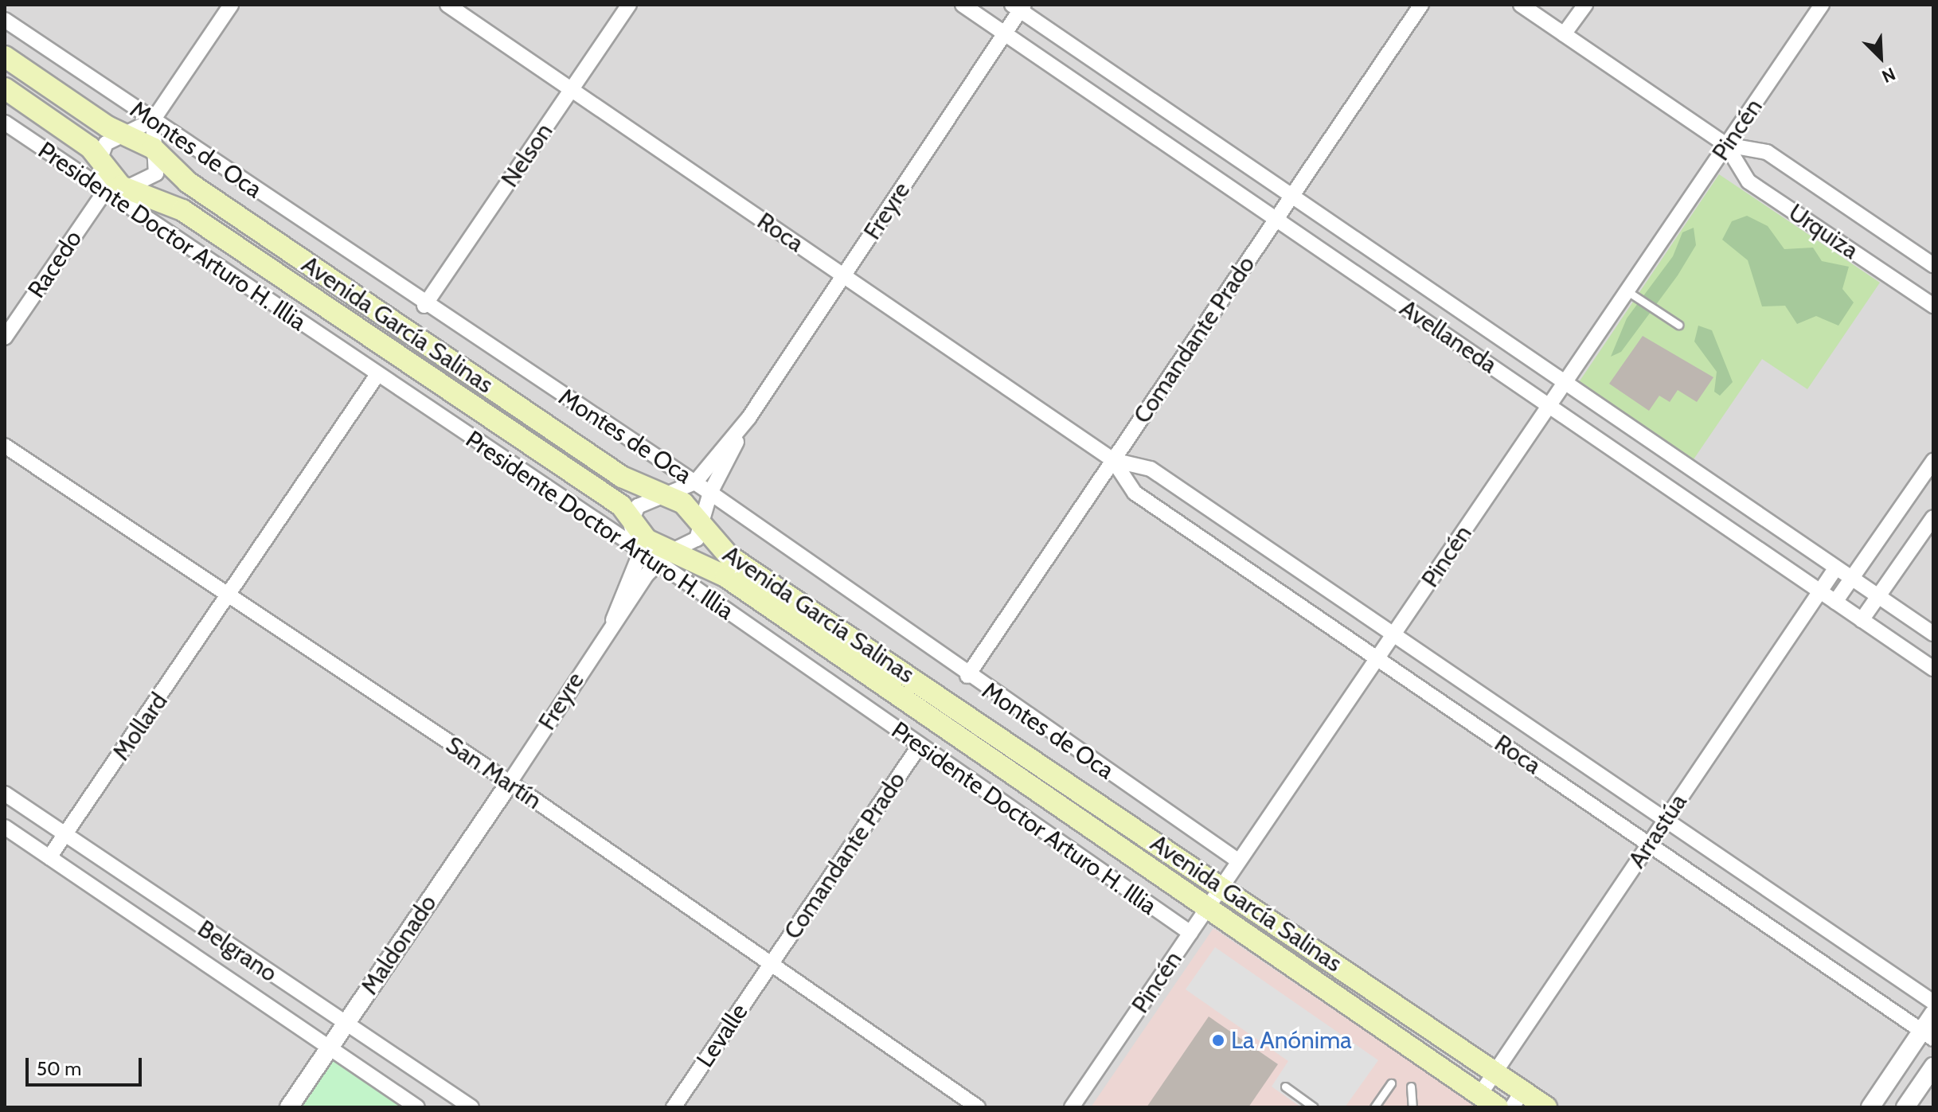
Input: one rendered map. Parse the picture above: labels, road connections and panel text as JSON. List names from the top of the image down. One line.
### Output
{"streets":{"main road":["Avenida García Salinas"],"street":["Pincén","Montes de Oca","Nelson","Freyre","Urquiza","Roca","Presidente Doctor Arturo H. Illia","Racedo","Avellaneda","Comandante Prado","Mollard","San Martín","Arrastúa","Maldonado","Belgrano","Levalle"]},"crossings":[["Pincén","Montes de Oca"],["Pincén","Urquiza"],["Pincén","Roca"],["Pincén","Presidente Doctor Arturo H. Illia"],["Pincén","Avenida García Salinas"],["Pincén","Avellaneda"],["Montes de Oca","Nelson"],["Montes de Oca","Freyre"],["Montes de Oca","Comandante Prado"],["Nelson","Roca"],["Freyre","Roca"],["Freyre","Presidente Doctor Arturo H. Illia"],["Freyre","Avenida García Salinas"],["Freyre","Avellaneda"],["Freyre","San Martín"],["Freyre","Maldonado"],["Roca","Comandante Prado"],["Roca","Arrastúa"],["Presidente Doctor Arturo H. Illia","Racedo"],["Presidente Doctor Arturo H. Illia","Avenida García Salinas"],["Presidente Doctor Arturo H. Illia","Comandante Prado"],["Racedo","Avenida García Salinas"],["Avenida García Salinas","Arrastúa"],["Avellaneda","Comandante Prado"],["Avellaneda","Arrastúa"],["Comandante Prado","San Martín"],["Comandante Prado","Levalle"],["Mollard","San Martín"],["Mollard","Belgrano"],["San Martín","Maldonado"],["San Martín","Levalle"],["Maldonado","Belgrano"]],"places":["La Anónima"],"scale_bar":"50 m","north":"bottom right"}
